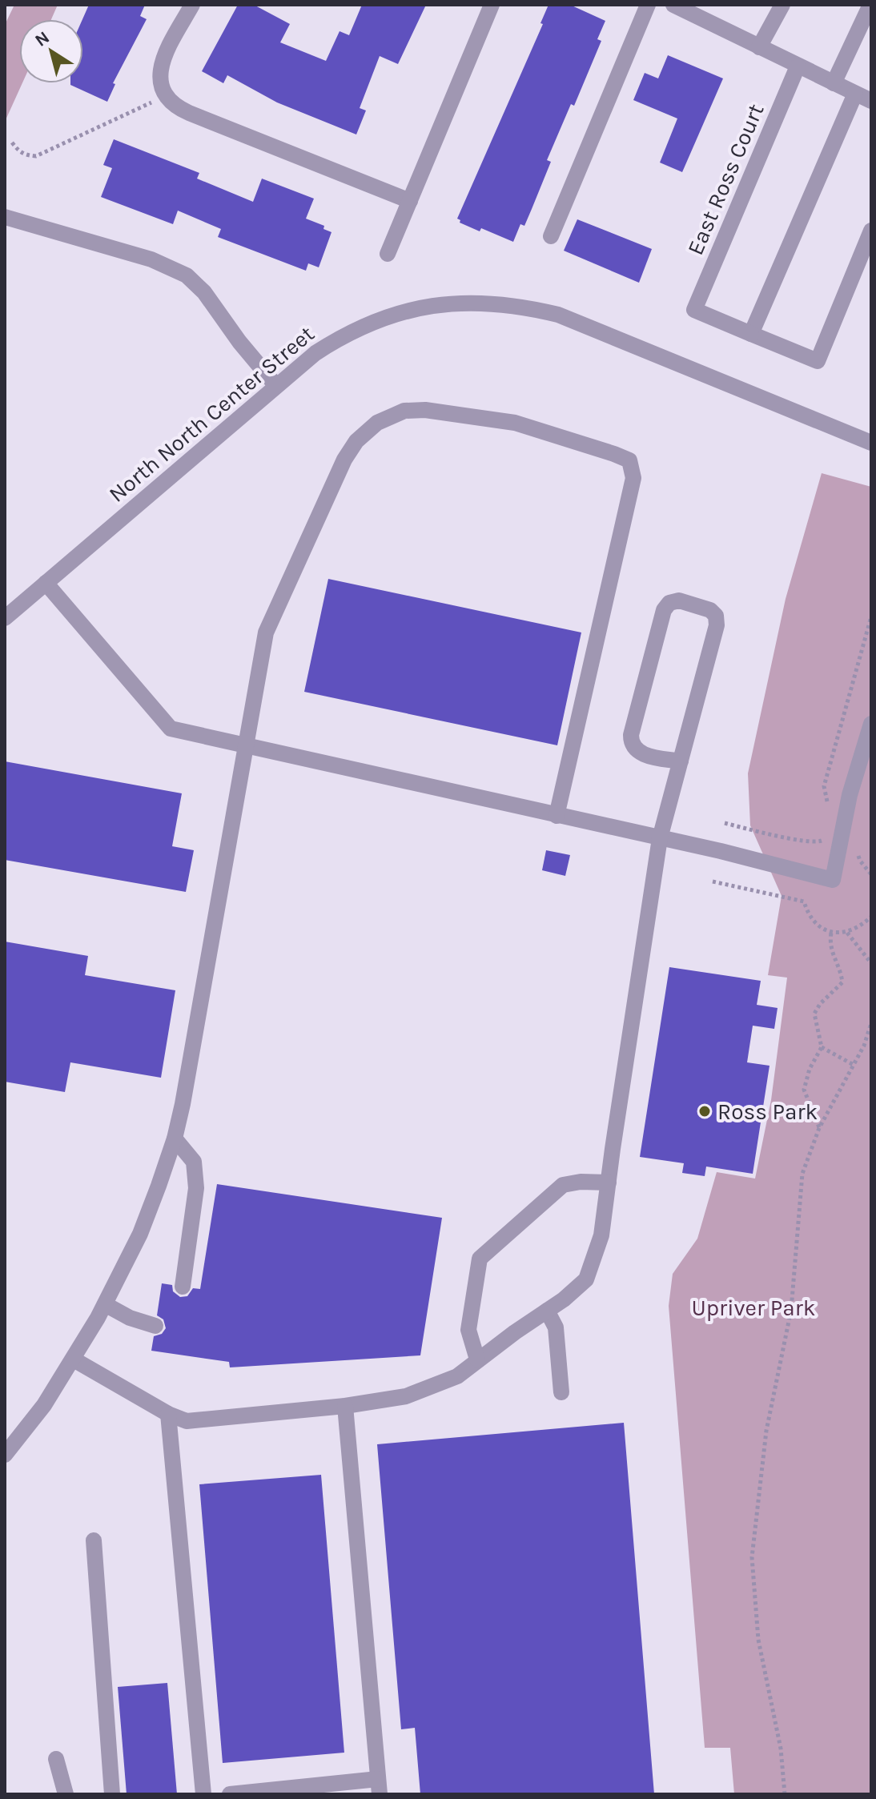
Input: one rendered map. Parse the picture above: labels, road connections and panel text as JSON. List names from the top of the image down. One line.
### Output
{"streets":{"street":["East Ross Court","North North Center Street"]},"parks":["Upriver Park"],"places":["Ross Park"],"north":"top left"}
